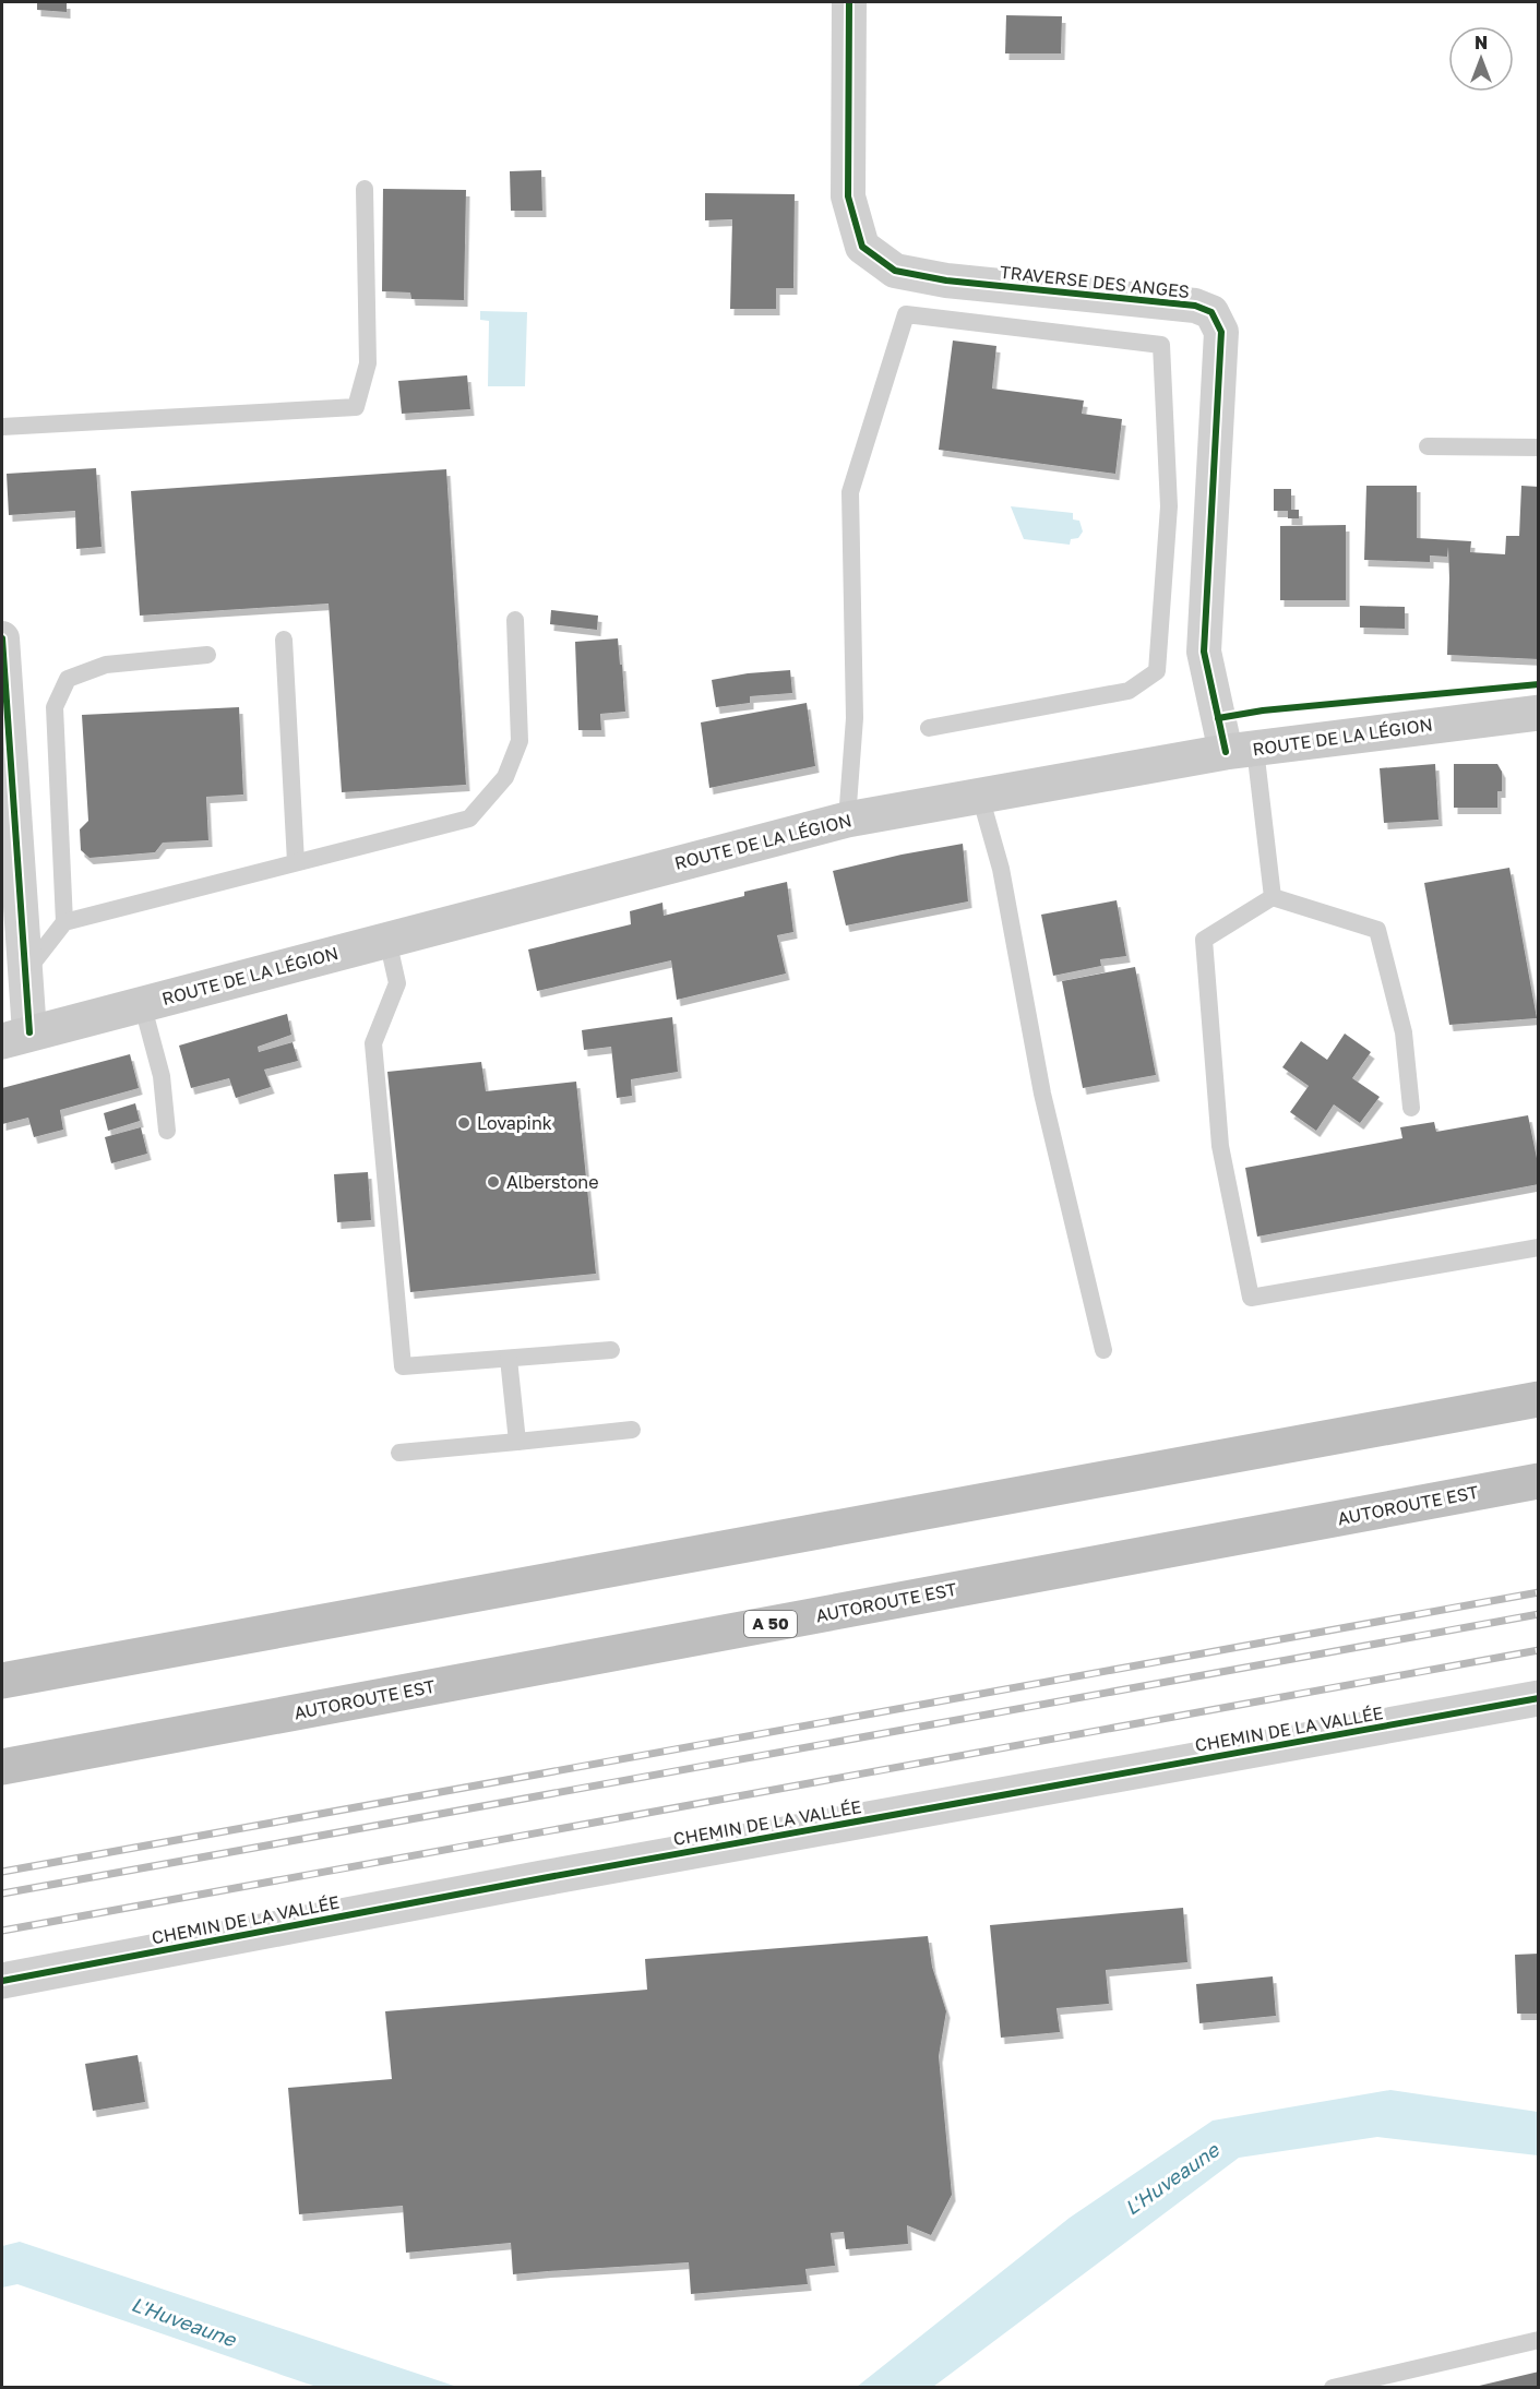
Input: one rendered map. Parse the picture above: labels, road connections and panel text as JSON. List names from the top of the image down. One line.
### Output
{"streets":{"highway":["AUTOROUTE EST","A 50"],"main road":["ROUTE DE LA LÉGION"],"street":["TRAVERSE DES ANGES","CHEMIN DE LA VALLÉE"]},"crossings":[["TRAVERSE DES ANGES","ROUTE DE LA LÉGION"]],"water":["L'Huveaune"],"places":["Lovapink","Alberstone"],"north":"top"}
